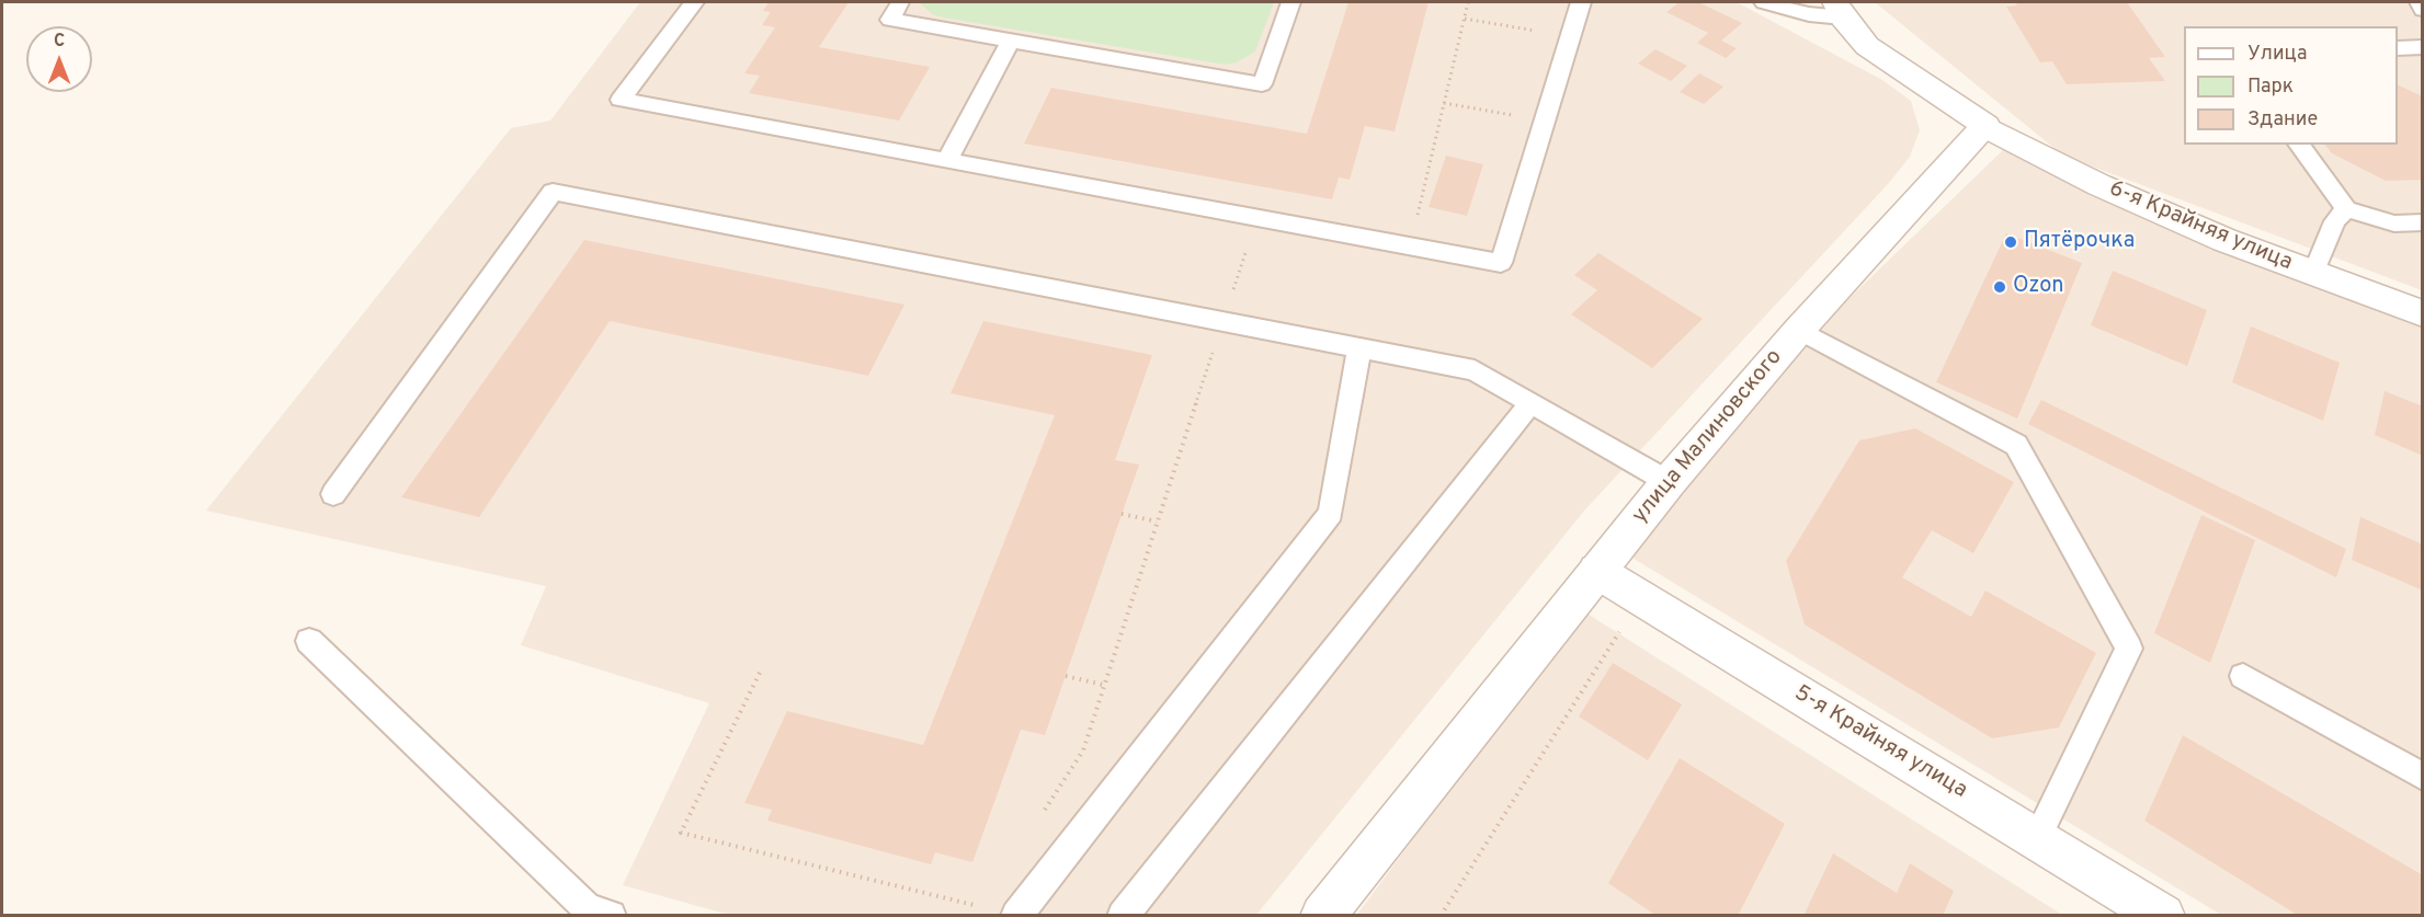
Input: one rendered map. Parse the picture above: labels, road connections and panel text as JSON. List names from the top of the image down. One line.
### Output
{"streets":{"street":["6-я Крайняя улица","улица Малиновского","5-я Крайняя улица"]},"crossings":[["6-я Крайняя улица","улица Малиновского"],["улица Малиновского","5-я Крайняя улица"]],"places":["Пятёрочка","Ozon"],"legend":["Улица","Парк","Здание"],"north":"top"}
